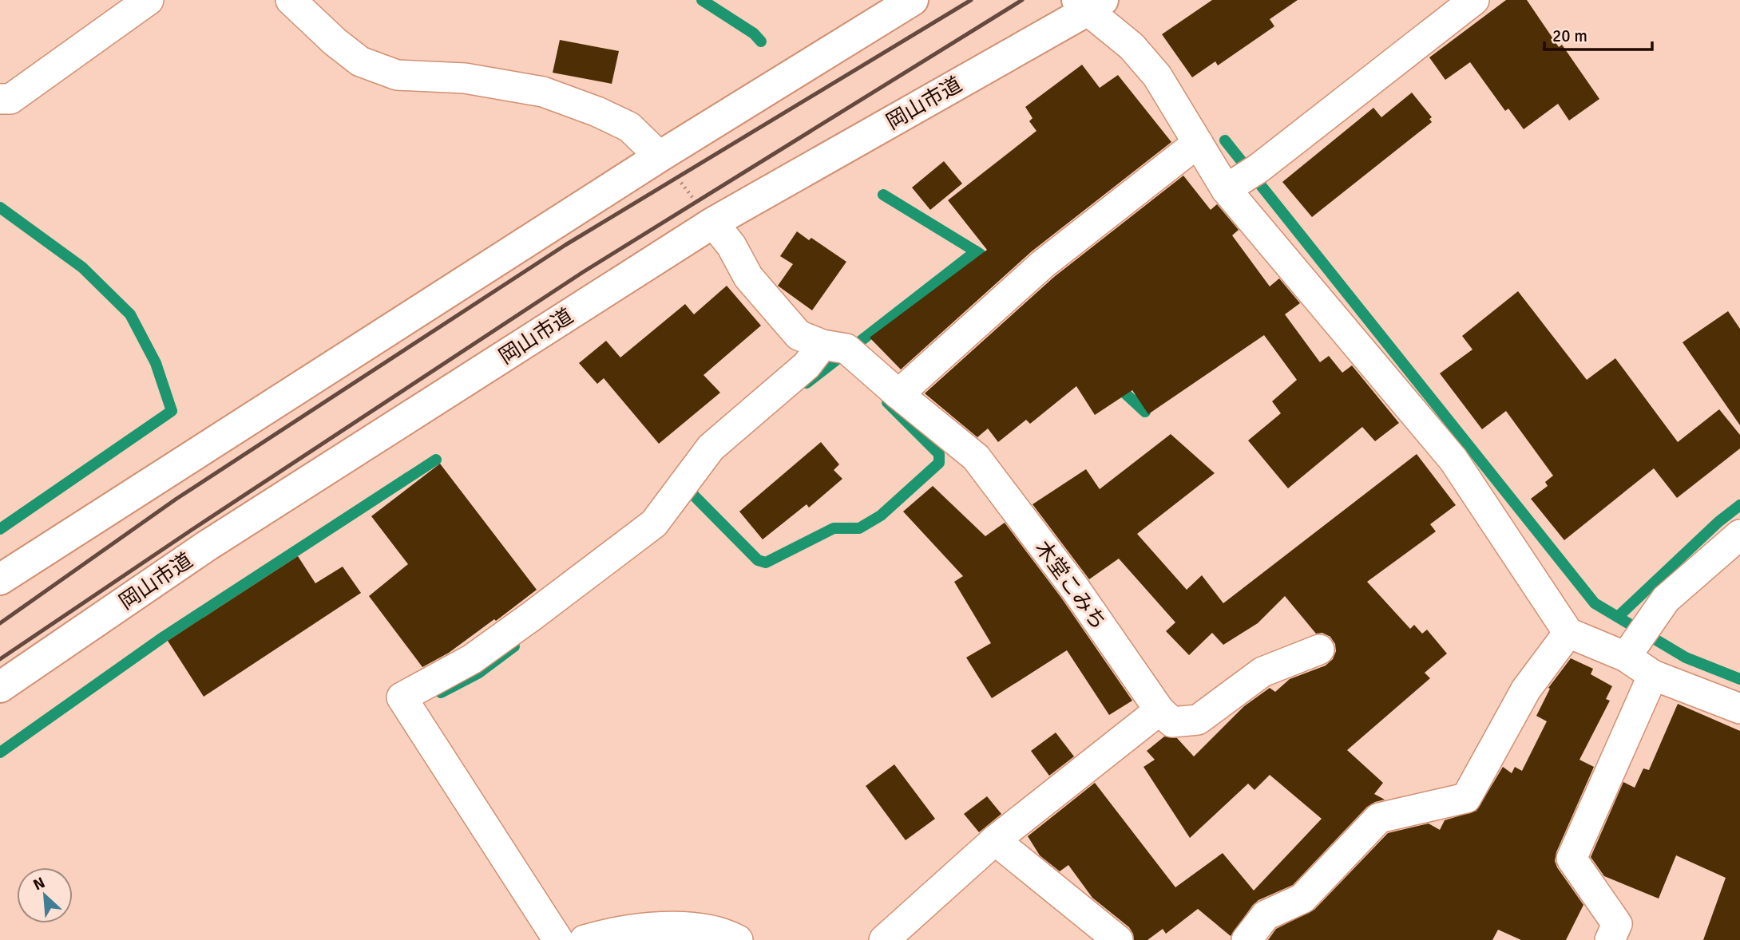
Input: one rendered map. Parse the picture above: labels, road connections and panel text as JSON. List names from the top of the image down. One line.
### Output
{"streets":{"street":["岡山市道","木堂こみち"]},"crossings":[["岡山市道","木堂こみち"]],"scale_bar":"20 m","north":"top left"}
